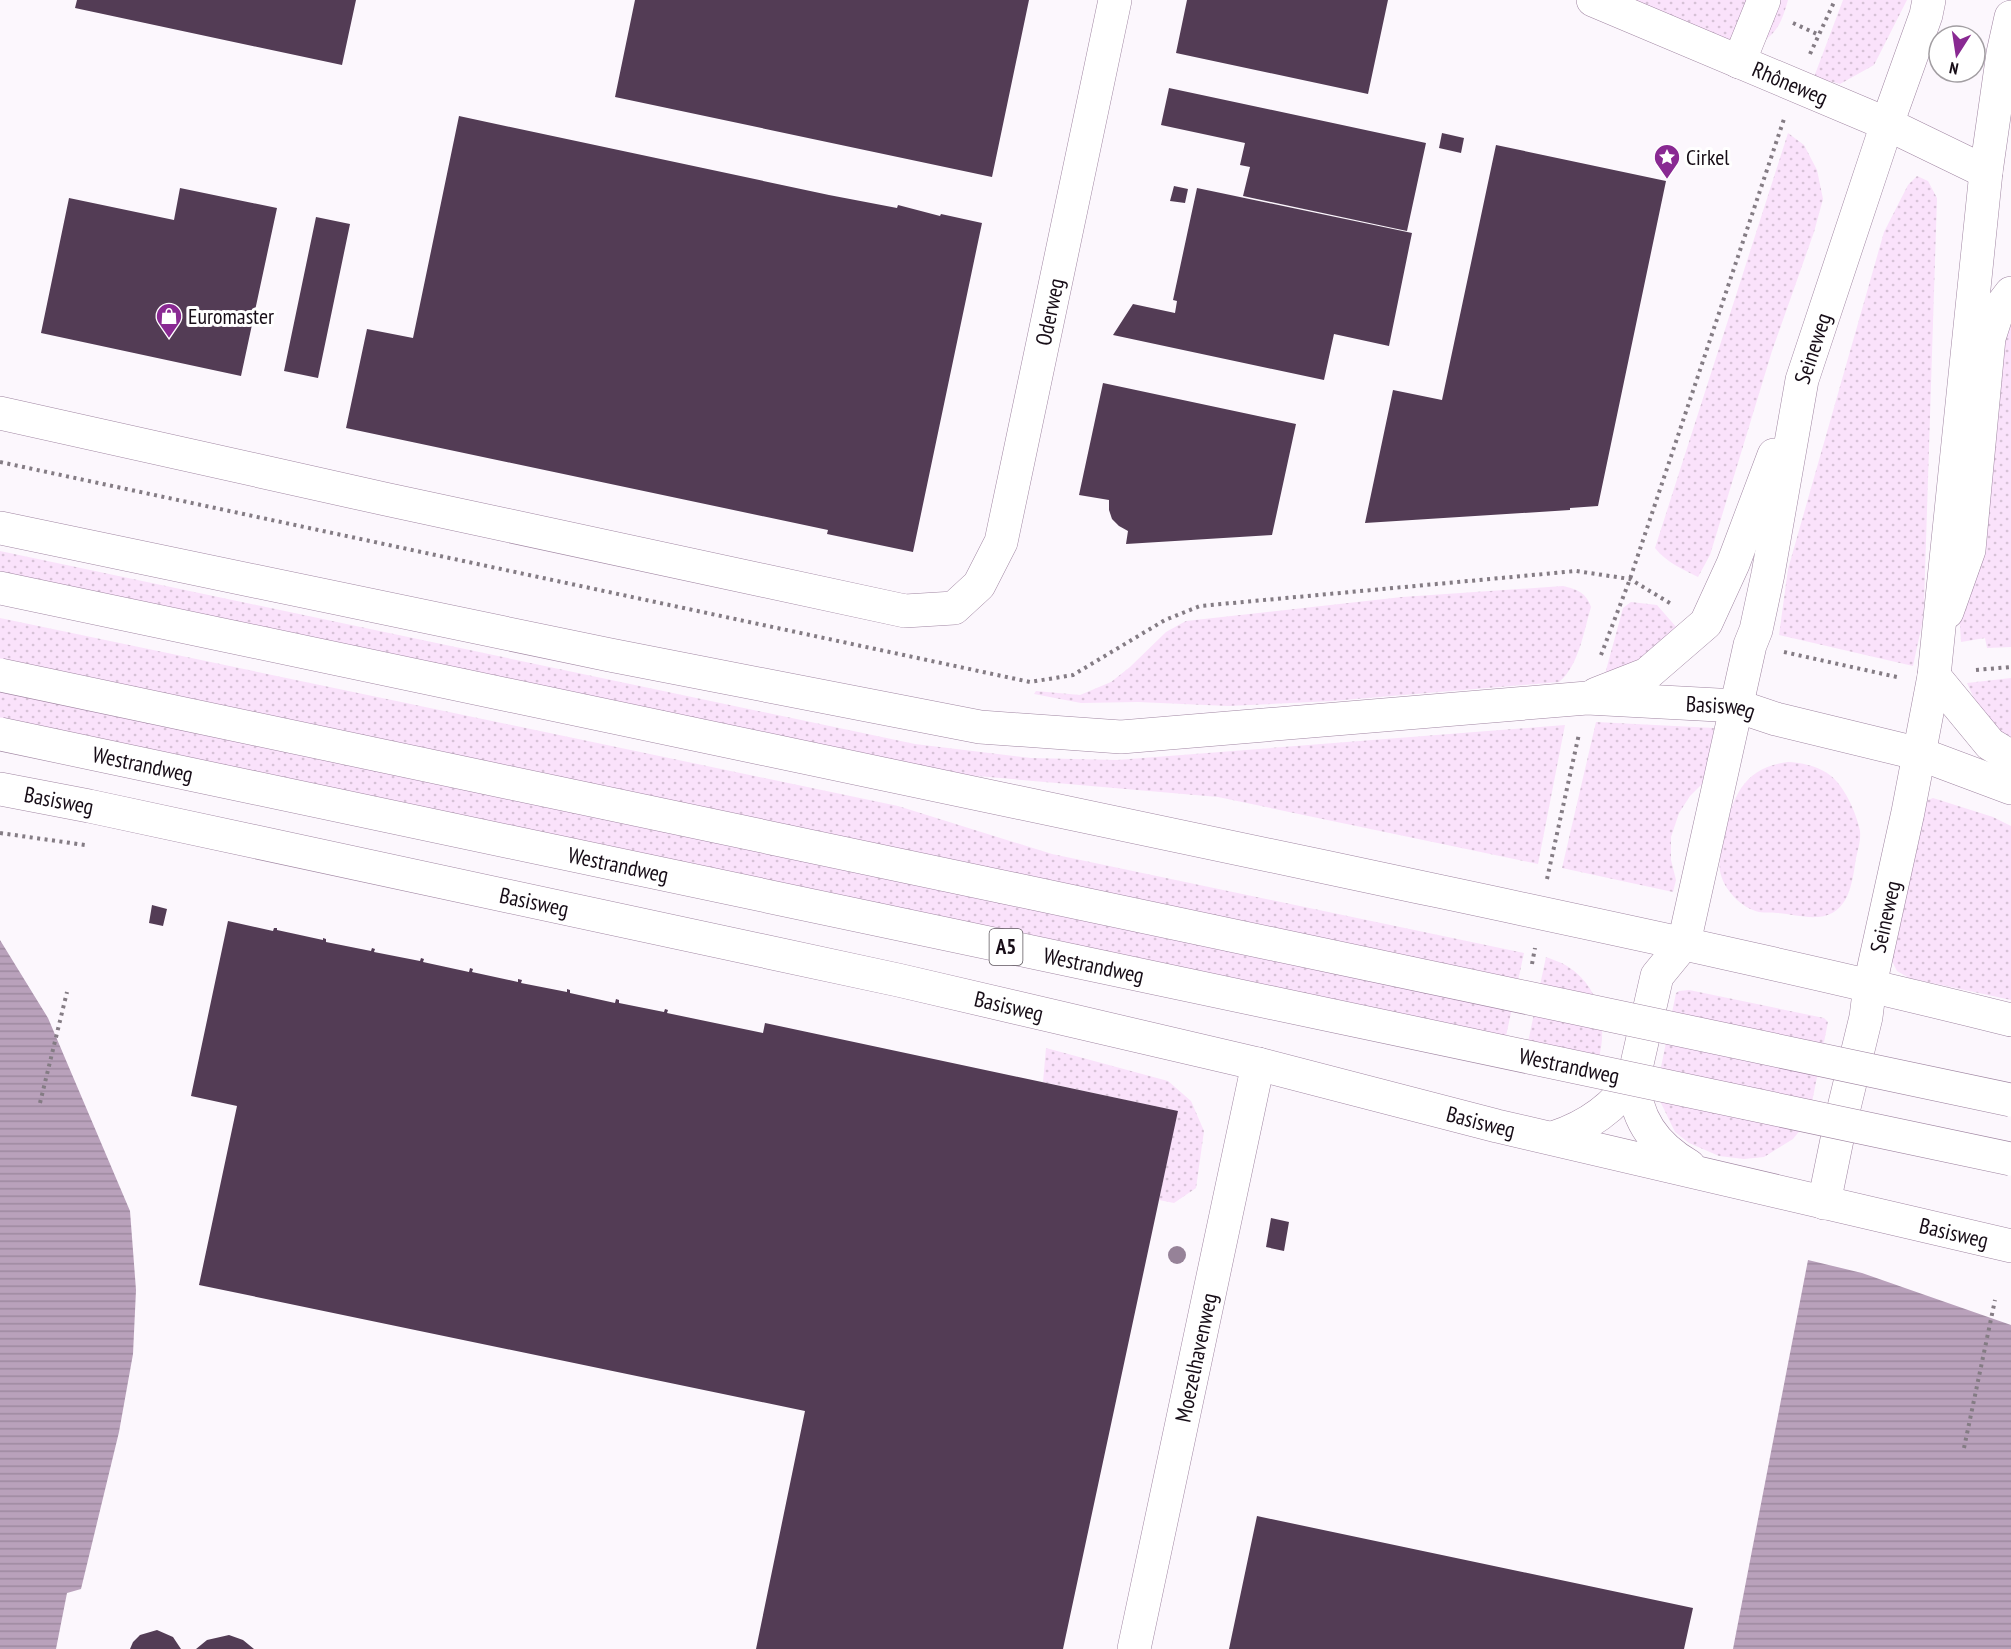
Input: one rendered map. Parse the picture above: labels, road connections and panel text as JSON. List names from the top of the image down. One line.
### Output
{"streets":{"main road":["Rhôneweg","Oderweg","Seineweg","Basisweg","Westrandweg","A5","Moezelhavenweg"]},"crossings":[["Rhôneweg","Seineweg"],["Seineweg","Basisweg"],["Basisweg","Moezelhavenweg"]],"places":{"place":["Cirkel"],"shop":["Euromaster"]},"north":"bottom"}
